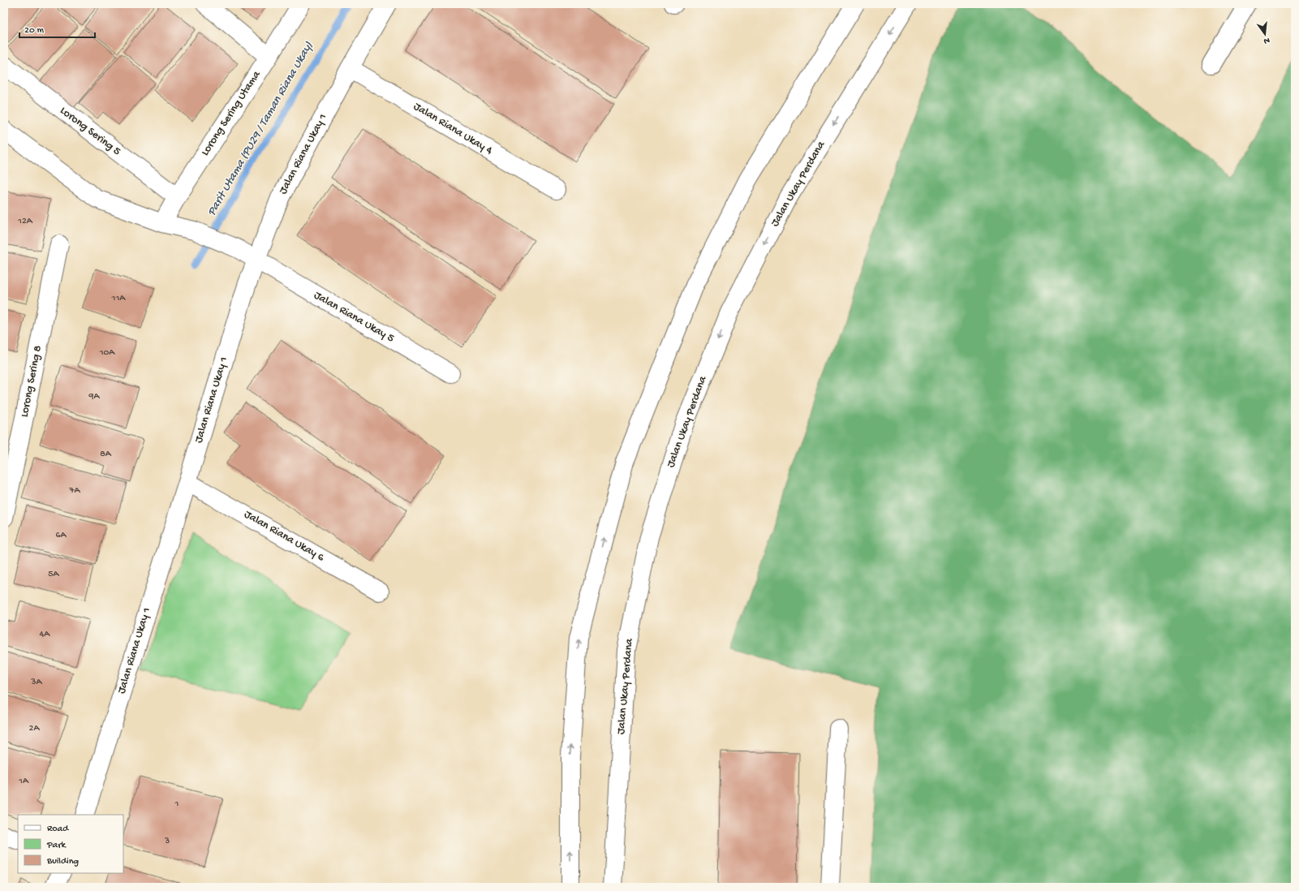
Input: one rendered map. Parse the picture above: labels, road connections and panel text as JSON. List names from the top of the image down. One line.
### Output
{"streets":{"street":["Lorong Sering Utama","Jalan Riana Ukay 4","Lorong Sering 5","Jalan Riana Ukay 1","Jalan Ukay Perdana","Jalan Riana Ukay 5","Lorong Sering 8","Jalan Riana Ukay 6"]},"crossings":[["Lorong Sering Utama","Lorong Sering 5"],["Lorong Sering Utama","Jalan Riana Ukay 5"],["Jalan Riana Ukay 4","Jalan Riana Ukay 1"],["Jalan Riana Ukay 1","Jalan Riana Ukay 5"],["Jalan Riana Ukay 1","Jalan Riana Ukay 6"]],"water":["Parit Utama (PU29 / Taman Riana Ukay)"],"house_numbers":["12A","11A","10A","9A","8A","7A","6A","5A","4A","3A","2A","1A","1","3"],"legend":["Road","Park","Building"],"scale_bar":"20 m","north":"bottom"}
